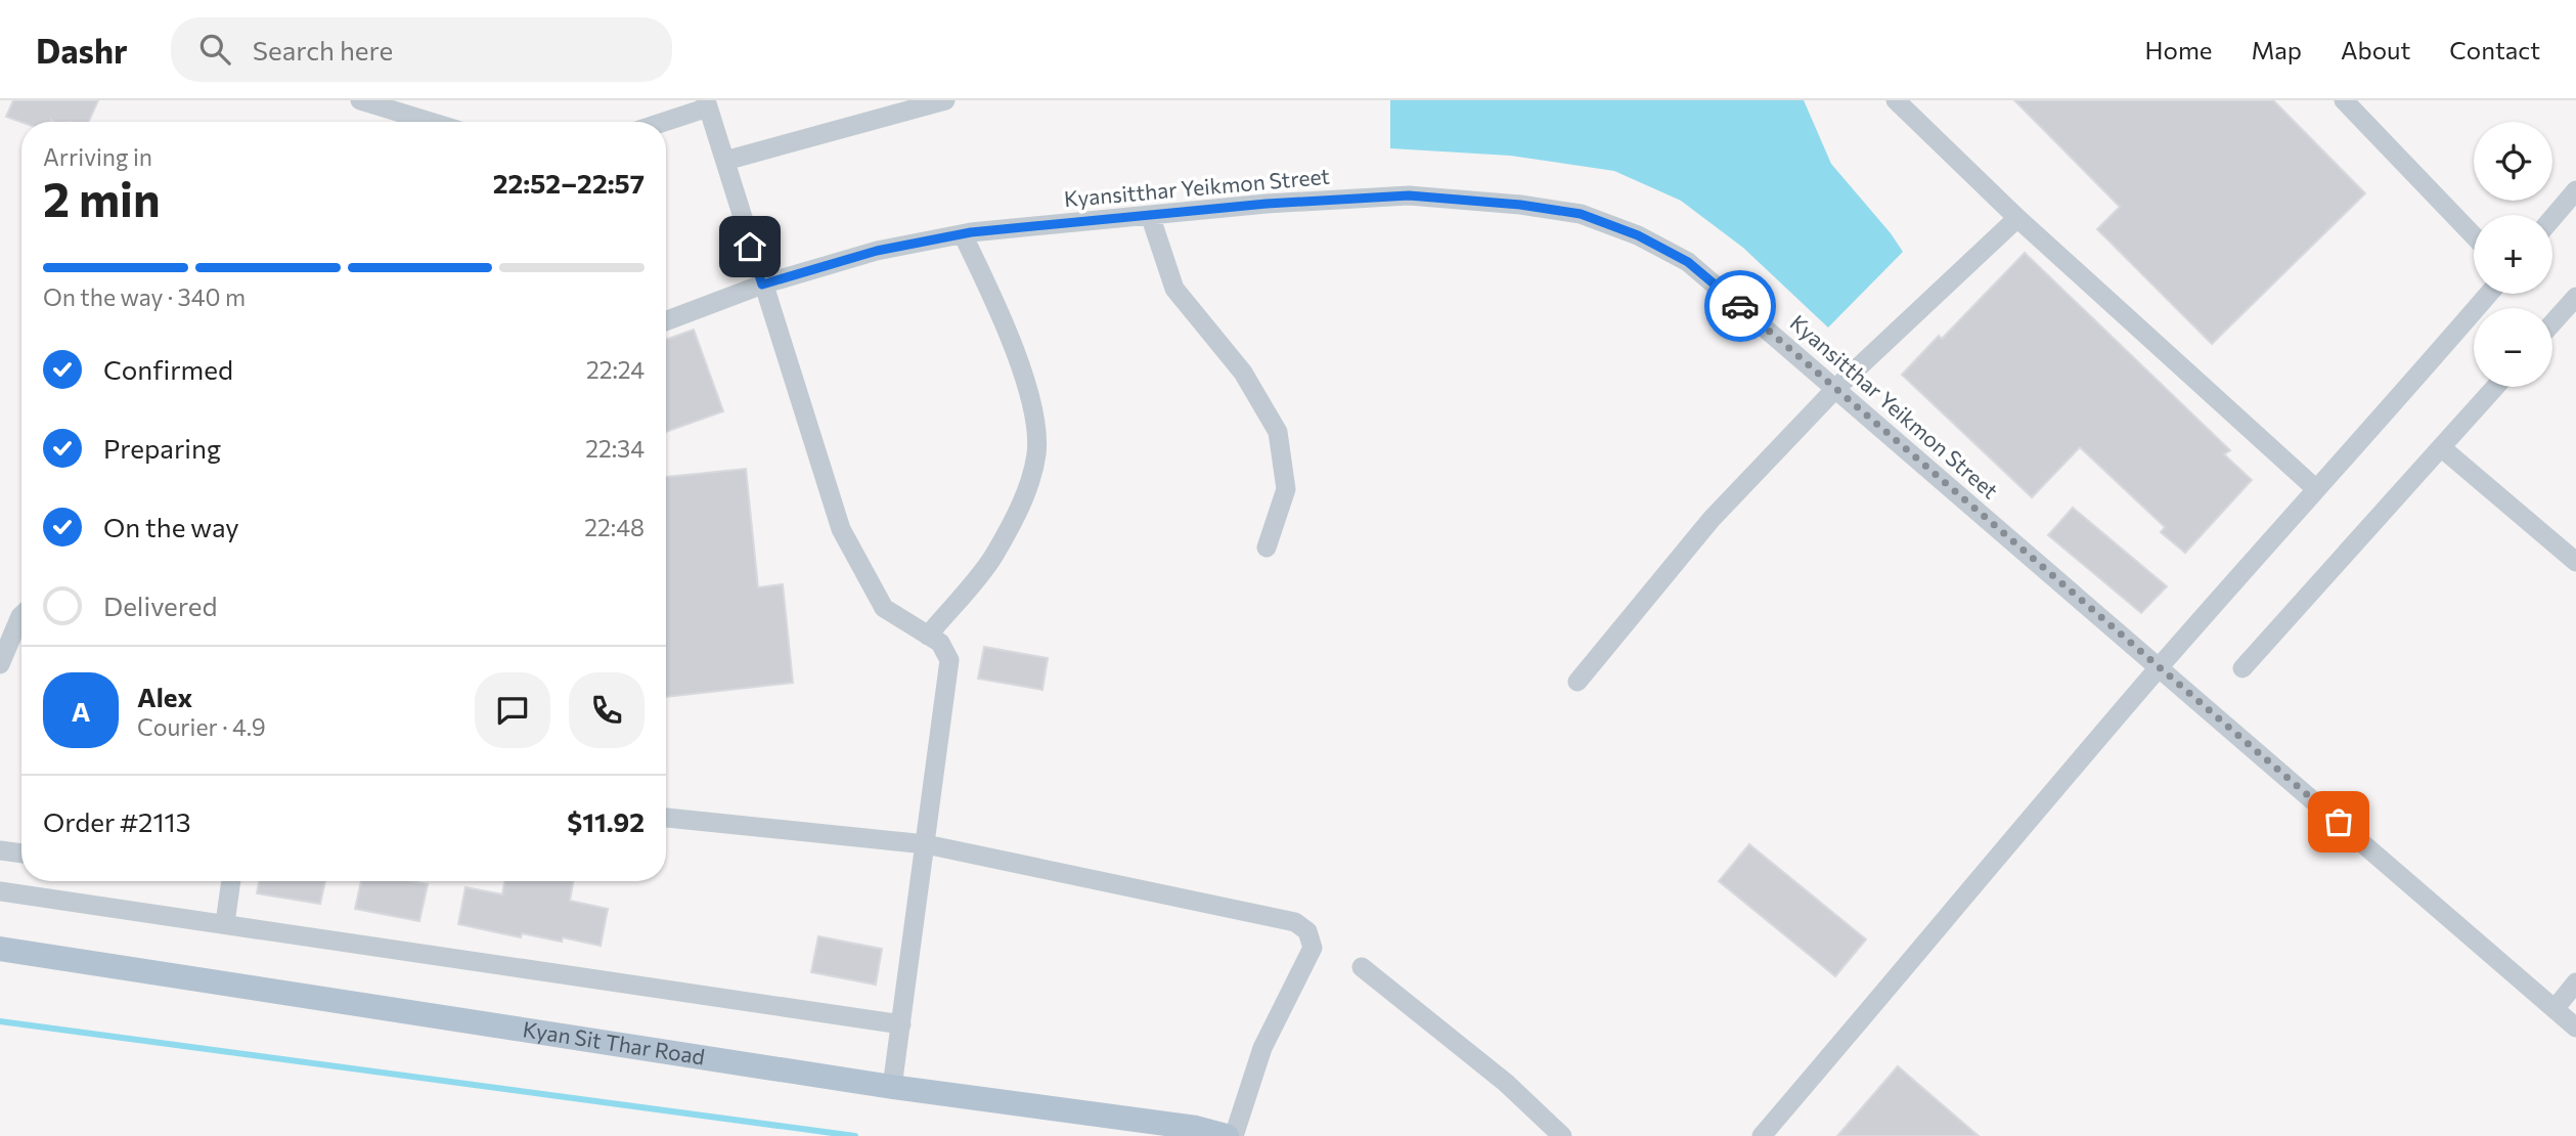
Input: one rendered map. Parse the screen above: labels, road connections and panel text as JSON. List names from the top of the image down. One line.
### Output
{"streets":{"main road":["Kyan Sit Thar Road"],"street":["Kyansitthar Yeikmon Street"]},"page":{"header":"Dashr","search":"Search here","nav":["Home","Map","About","Contact"],"map_buttons":["+","−"],"heading":["2 min","Arriving in","22:52–22:57"],"panel":["Alex","Courier · 4.9","Order #2113","$11.92"],"bar":"On the way · 340 m","list":[["Confirmed","22:24"],["Preparing","22:34"],["On the way","22:48"],"Delivered"],"round":"A"}}
